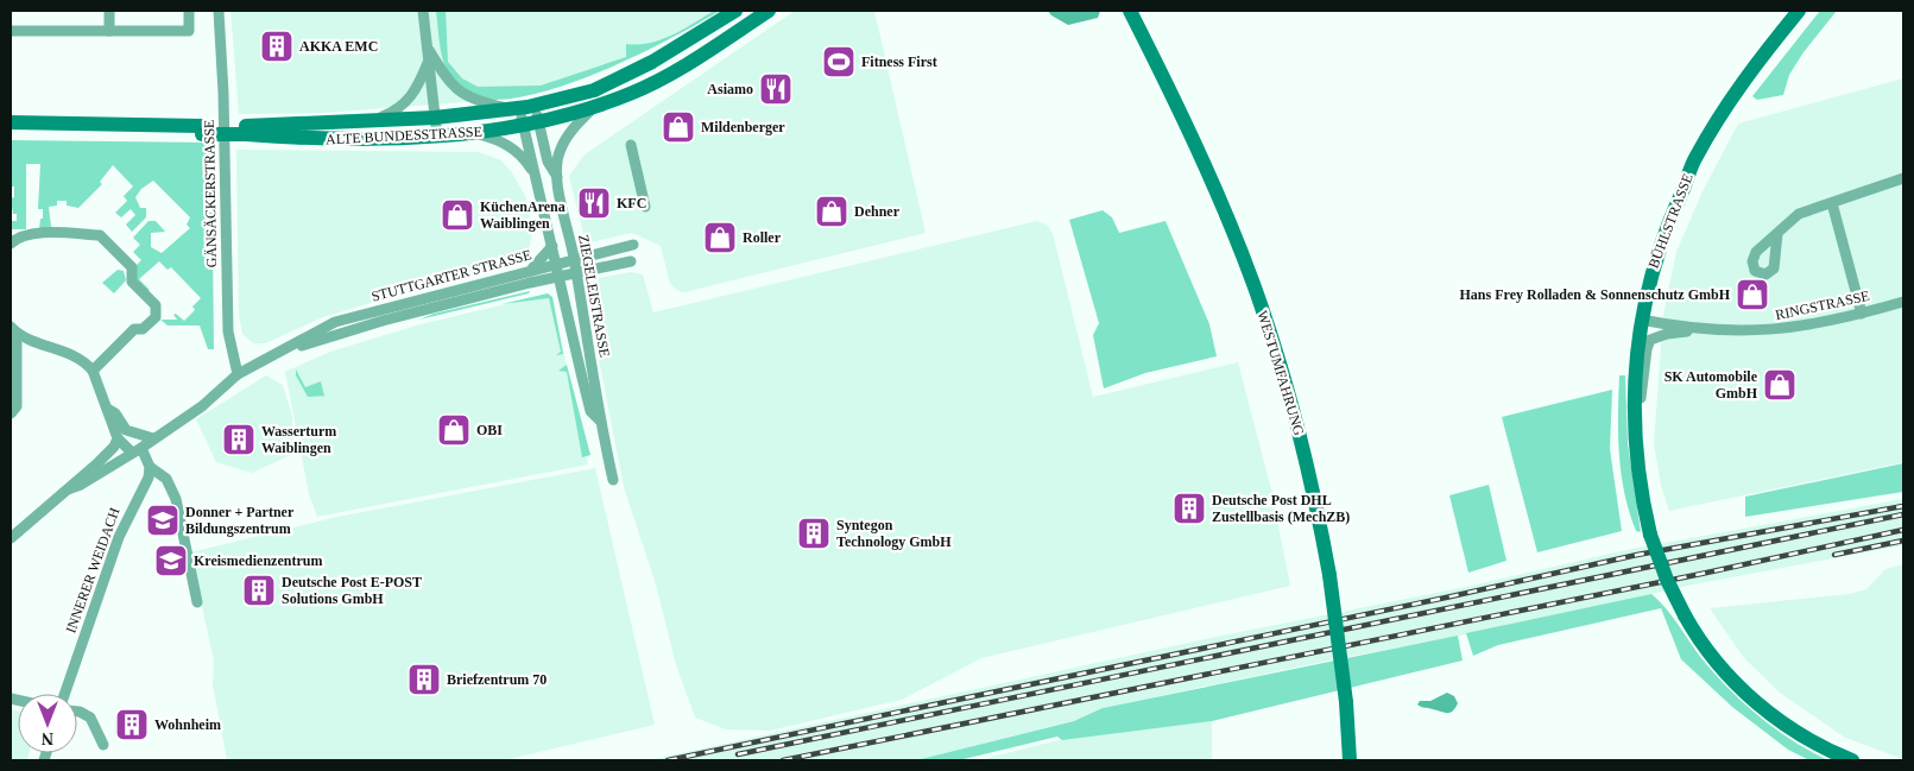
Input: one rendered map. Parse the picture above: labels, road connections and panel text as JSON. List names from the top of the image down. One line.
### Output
{"streets":{"main road":["ALTE BUNDESSTRASSE","BÜHLSTRASSE","WESTUMFAHRUNG"],"street":["GÄNSÄCKERSTRASSE","STUTTGARTER STRASSE","ZIEGELEISTRASSE","RINGSTRASSE","INNERER WEIDACH"]},"crossings":[["ALTE BUNDESSTRASSE","ZIEGELEISTRASSE"],["GÄNSÄCKERSTRASSE","STUTTGARTER STRASSE"],["BÜHLSTRASSE","RINGSTRASSE"],["STUTTGARTER STRASSE","ZIEGELEISTRASSE"]],"places":{"building":["AKKA EMC","Wasserturm Waiblingen","Deutsche Post DHL Zustellbasis (MechZB)","Syntegon Technology GmbH","Deutsche Post E-POST Solutions GmbH","Briefzentrum 70","Wohnheim"],"sports":["Fitness First"],"restaurant":["Asiamo","KFC"],"shop":["Mildenberger","Dehner","KüchenArena Waiblingen","Roller","Hans Frey Rolladen & Sonnenschutz GmbH","SK Automobile GmbH","OBI"],"school or university":["Donner + Partner Bildungszentrum","Kreismedienzentrum"]},"north":"bottom"}
